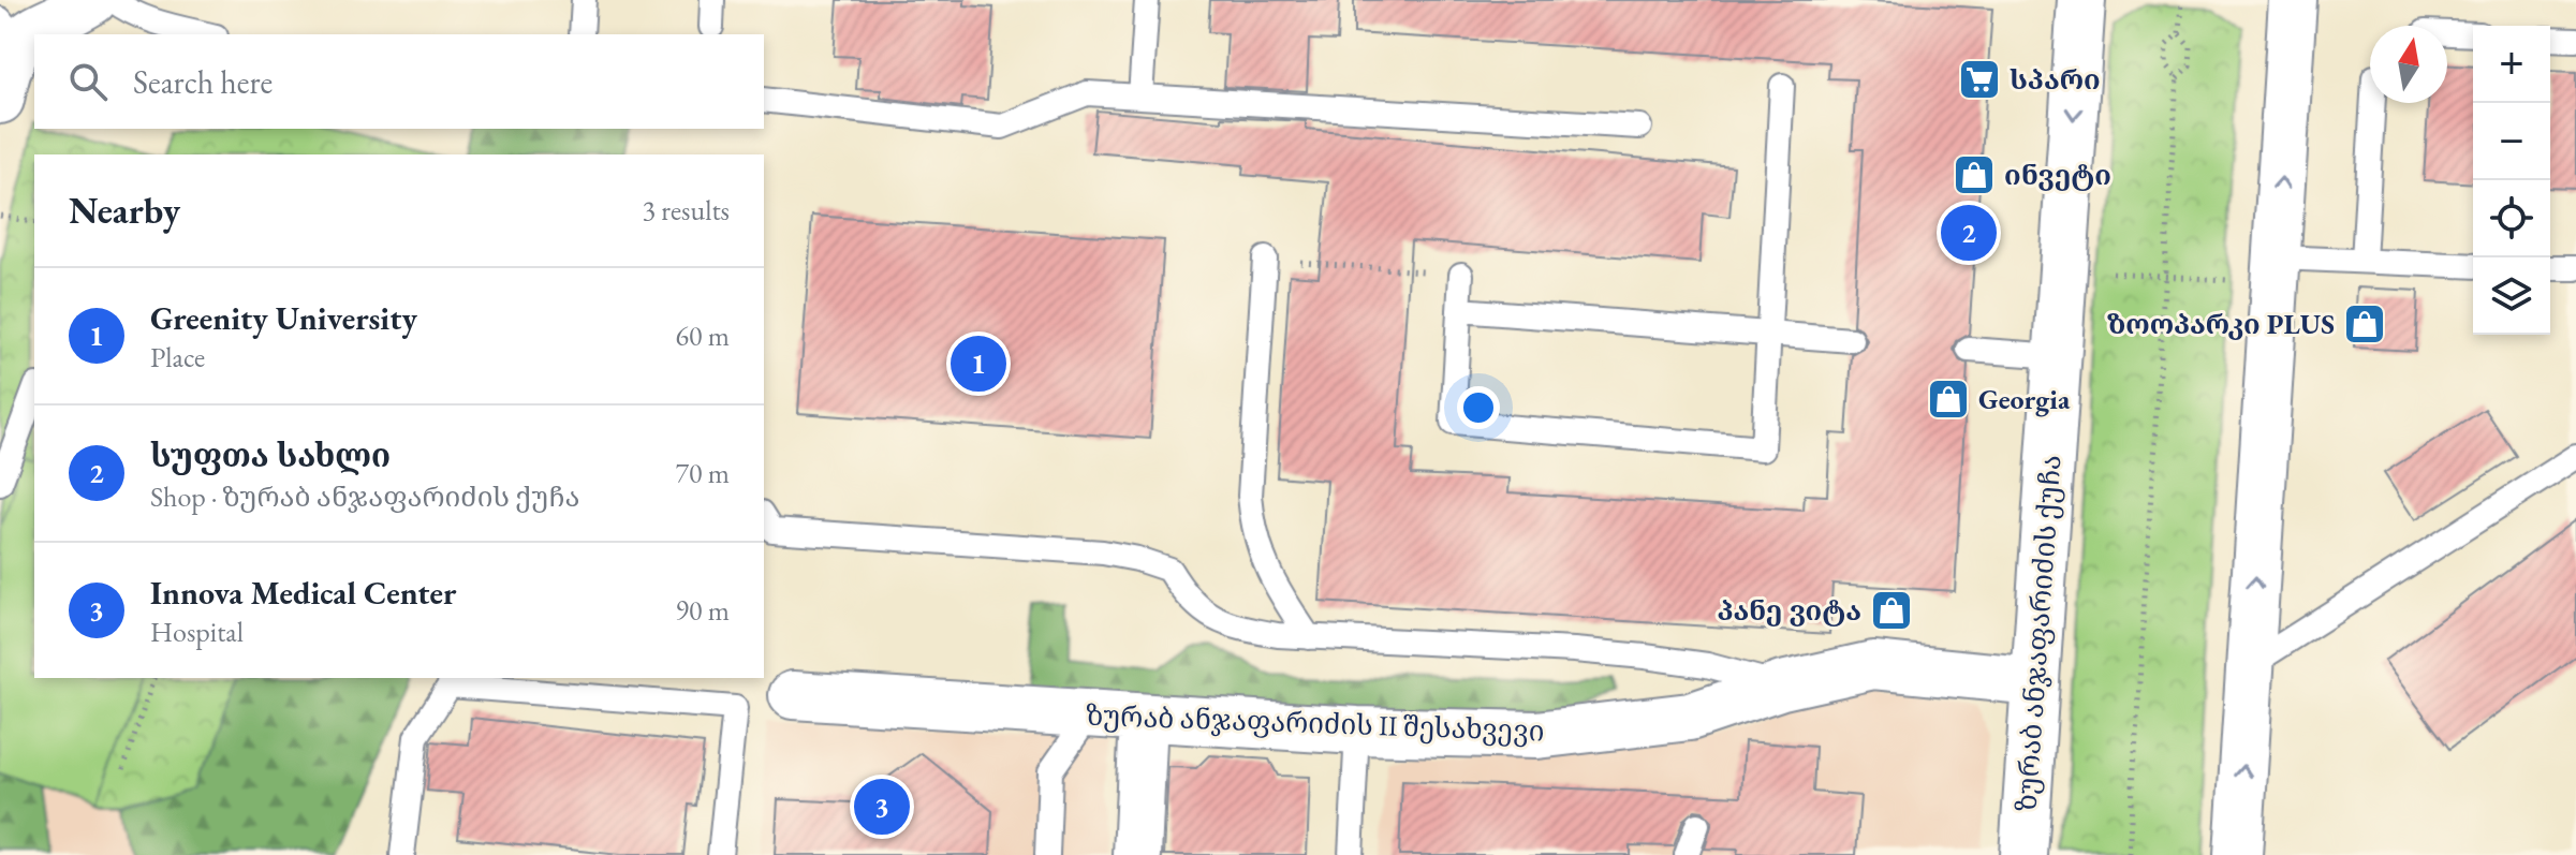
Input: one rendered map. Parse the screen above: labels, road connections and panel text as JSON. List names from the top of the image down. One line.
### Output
{"streets":{"main road":["ზურაბ ანჯაფარიძის ქუჩა","ზურაბ ანჯაფარიძის II შესახვევი"]},"crossings":[["ზურაბ ანჯაფარიძის ქუჩა","ზურაბ ანჯაფარიძის II შესახვევი"]],"places":{"supermarket":["სპარი"],"shop":["ინვეტი","ზოოპარკი PLUS","Georgia","პანე ვიტა"]},"north":"top","page":{"map_buttons":["+","−"],"search":"Search here","heading":["Nearby","3 results"],"pins":["2","1","3"],"list":[{"mark":"1","name":"Greenity University","note":"Place","value":"60 m"},{"mark":"2","name":"სუფთა სახლი","note":"Shop · ზურაბ ანჯაფარიძის ქუჩა","value":"70 m"},{"mark":"3","name":"Innova Medical Center","note":"Hospital","value":"90 m"}]}}
